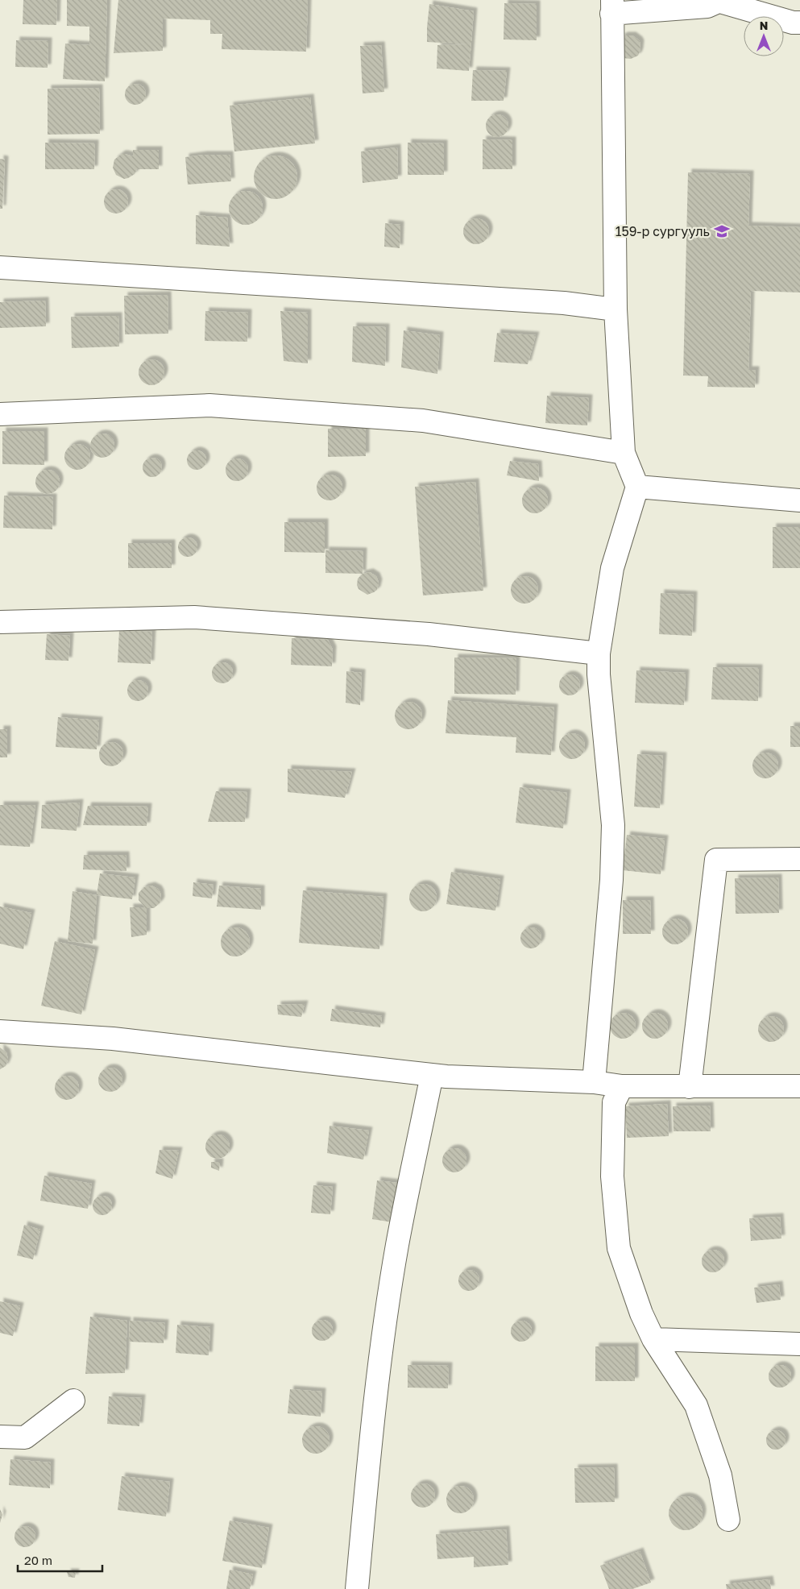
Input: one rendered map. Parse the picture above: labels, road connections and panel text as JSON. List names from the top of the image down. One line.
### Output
{"places":{"school or university":["159-р сургууль"]},"scale_bar":"20 m","north":"top"}
